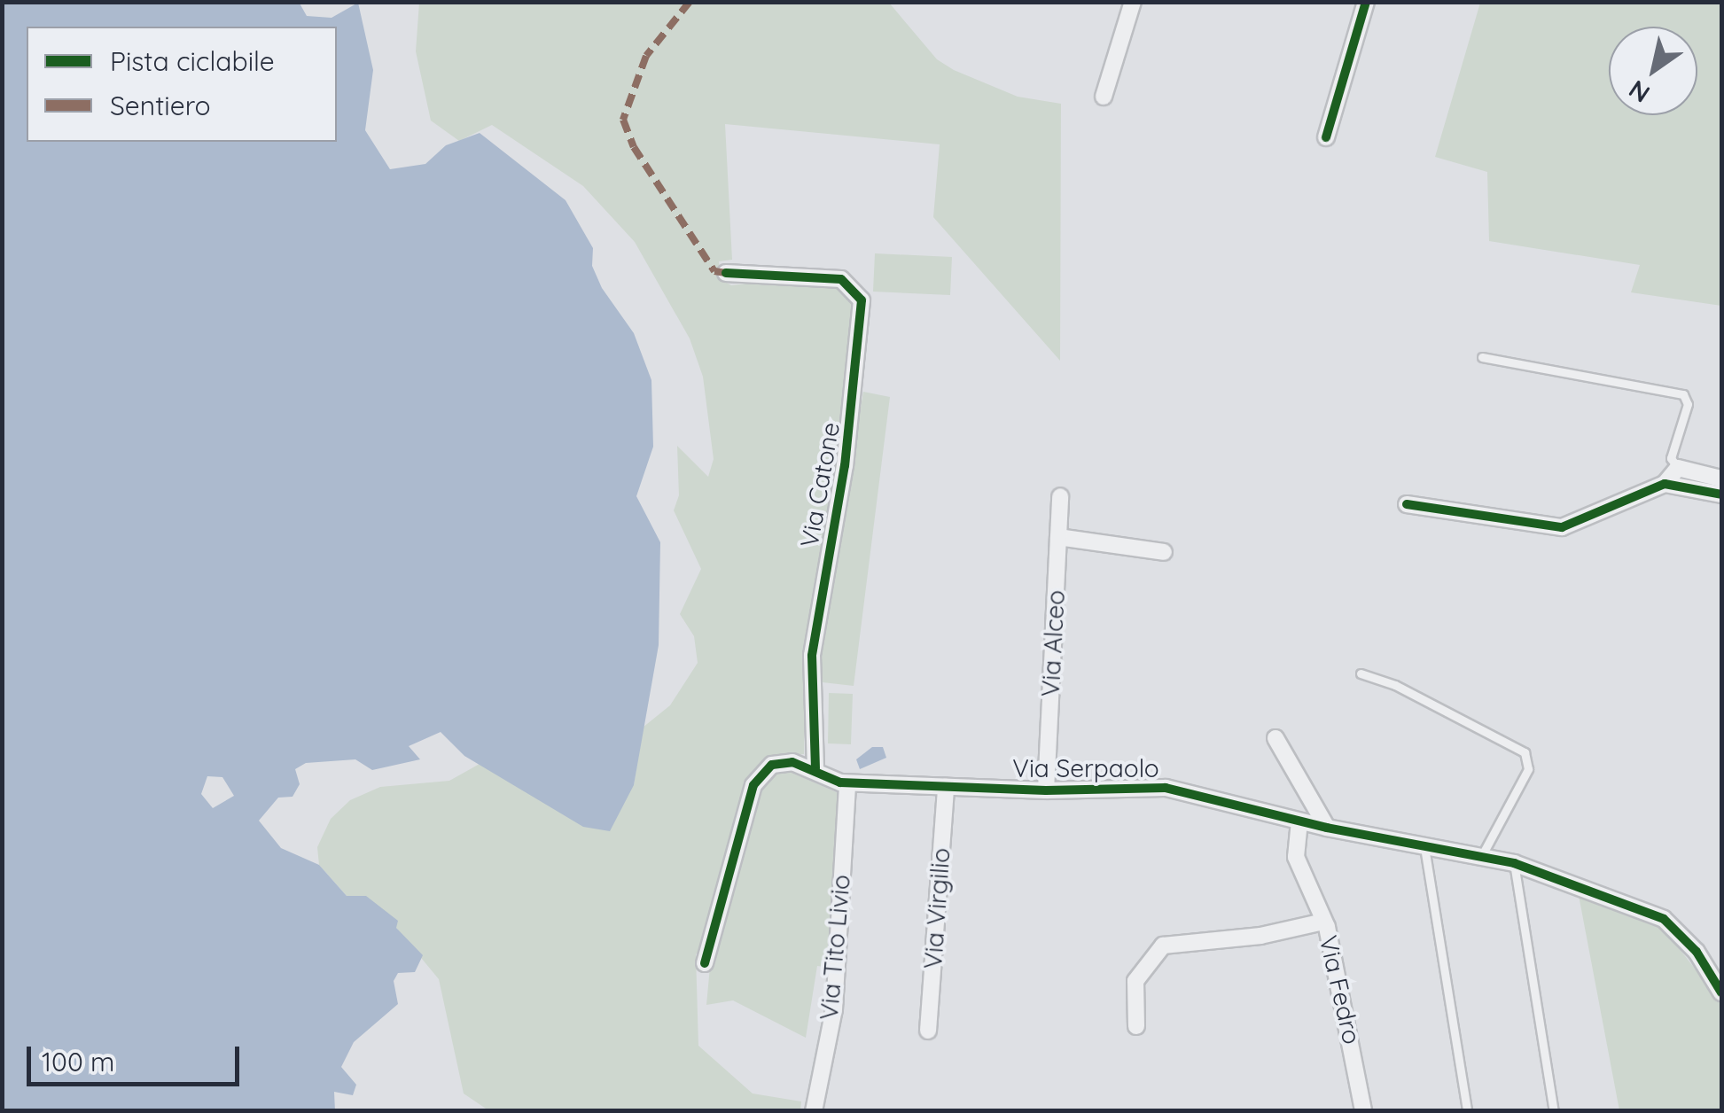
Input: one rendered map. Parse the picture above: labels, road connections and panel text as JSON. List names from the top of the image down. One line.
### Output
{"streets":{"street":["Via Catone","Via Alceo","Via Serpaolo","Via Virgilio","Via Tito Livio","Via Fedro"]},"crossings":[["Via Catone","Via Serpaolo"],["Via Alceo","Via Serpaolo"],["Via Serpaolo","Via Virgilio"],["Via Serpaolo","Via Tito Livio"],["Via Serpaolo","Via Fedro"]],"legend":["Pista ciclabile","Sentiero"],"scale_bar":"100 m","north":"bottom left"}
